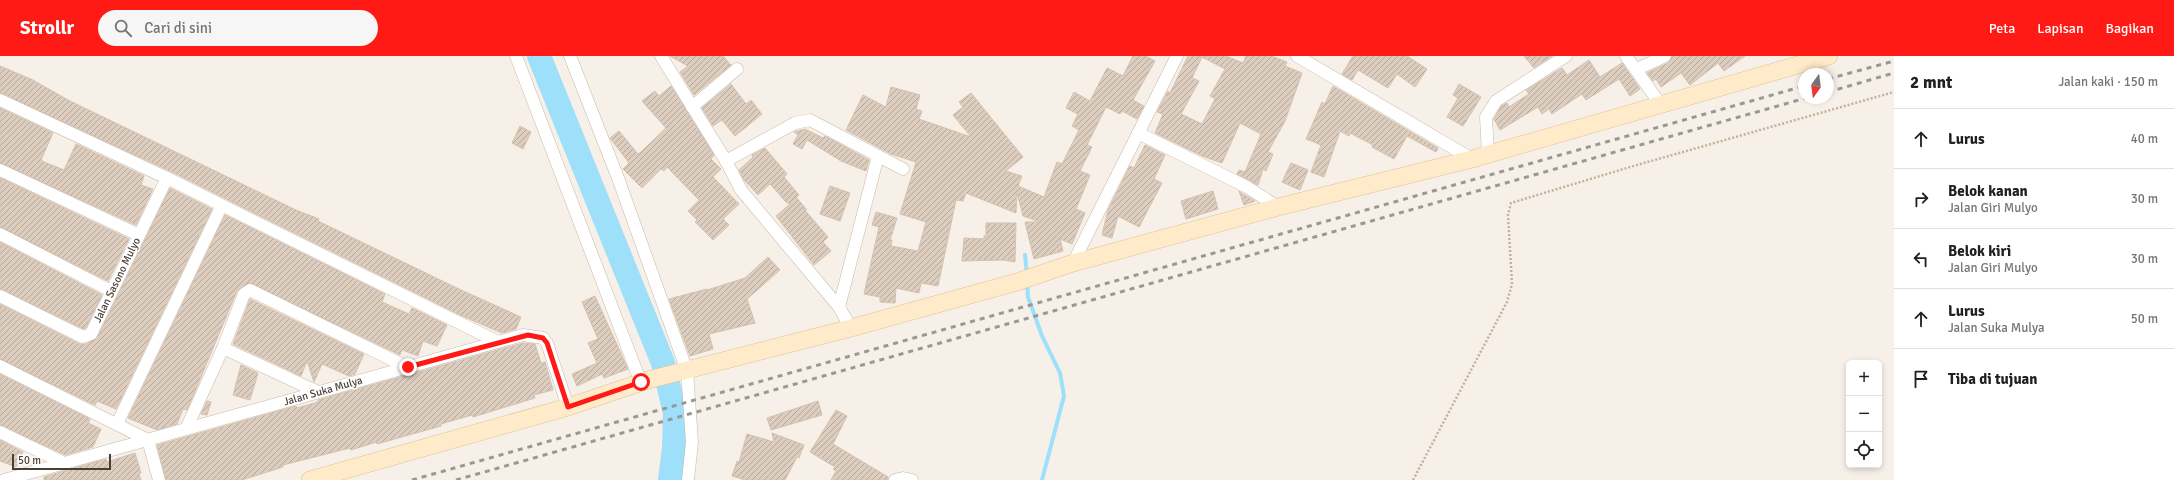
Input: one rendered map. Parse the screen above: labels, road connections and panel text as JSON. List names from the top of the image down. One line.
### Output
{"streets":{"street":["Jalan Sasono Mulyo","Jalan Suka Mulya"]},"scale_bar":"50 m","north":"bottom","page":{"header":"Strollr","search":"Cari di sini","nav":["Peta","Lapisan","Bagikan"],"heading":["2 mnt","Jalan kaki · 150 m"],"list":[["Lurus","40 m"],["Belok kanan","Jalan Giri Mulyo","30 m"],["Belok kiri","Jalan Giri Mulyo","30 m"],["Lurus","Jalan Suka Mulya","50 m"],"Tiba di tujuan"],"map_buttons":["+","−"],"scale":"50 m"}}
